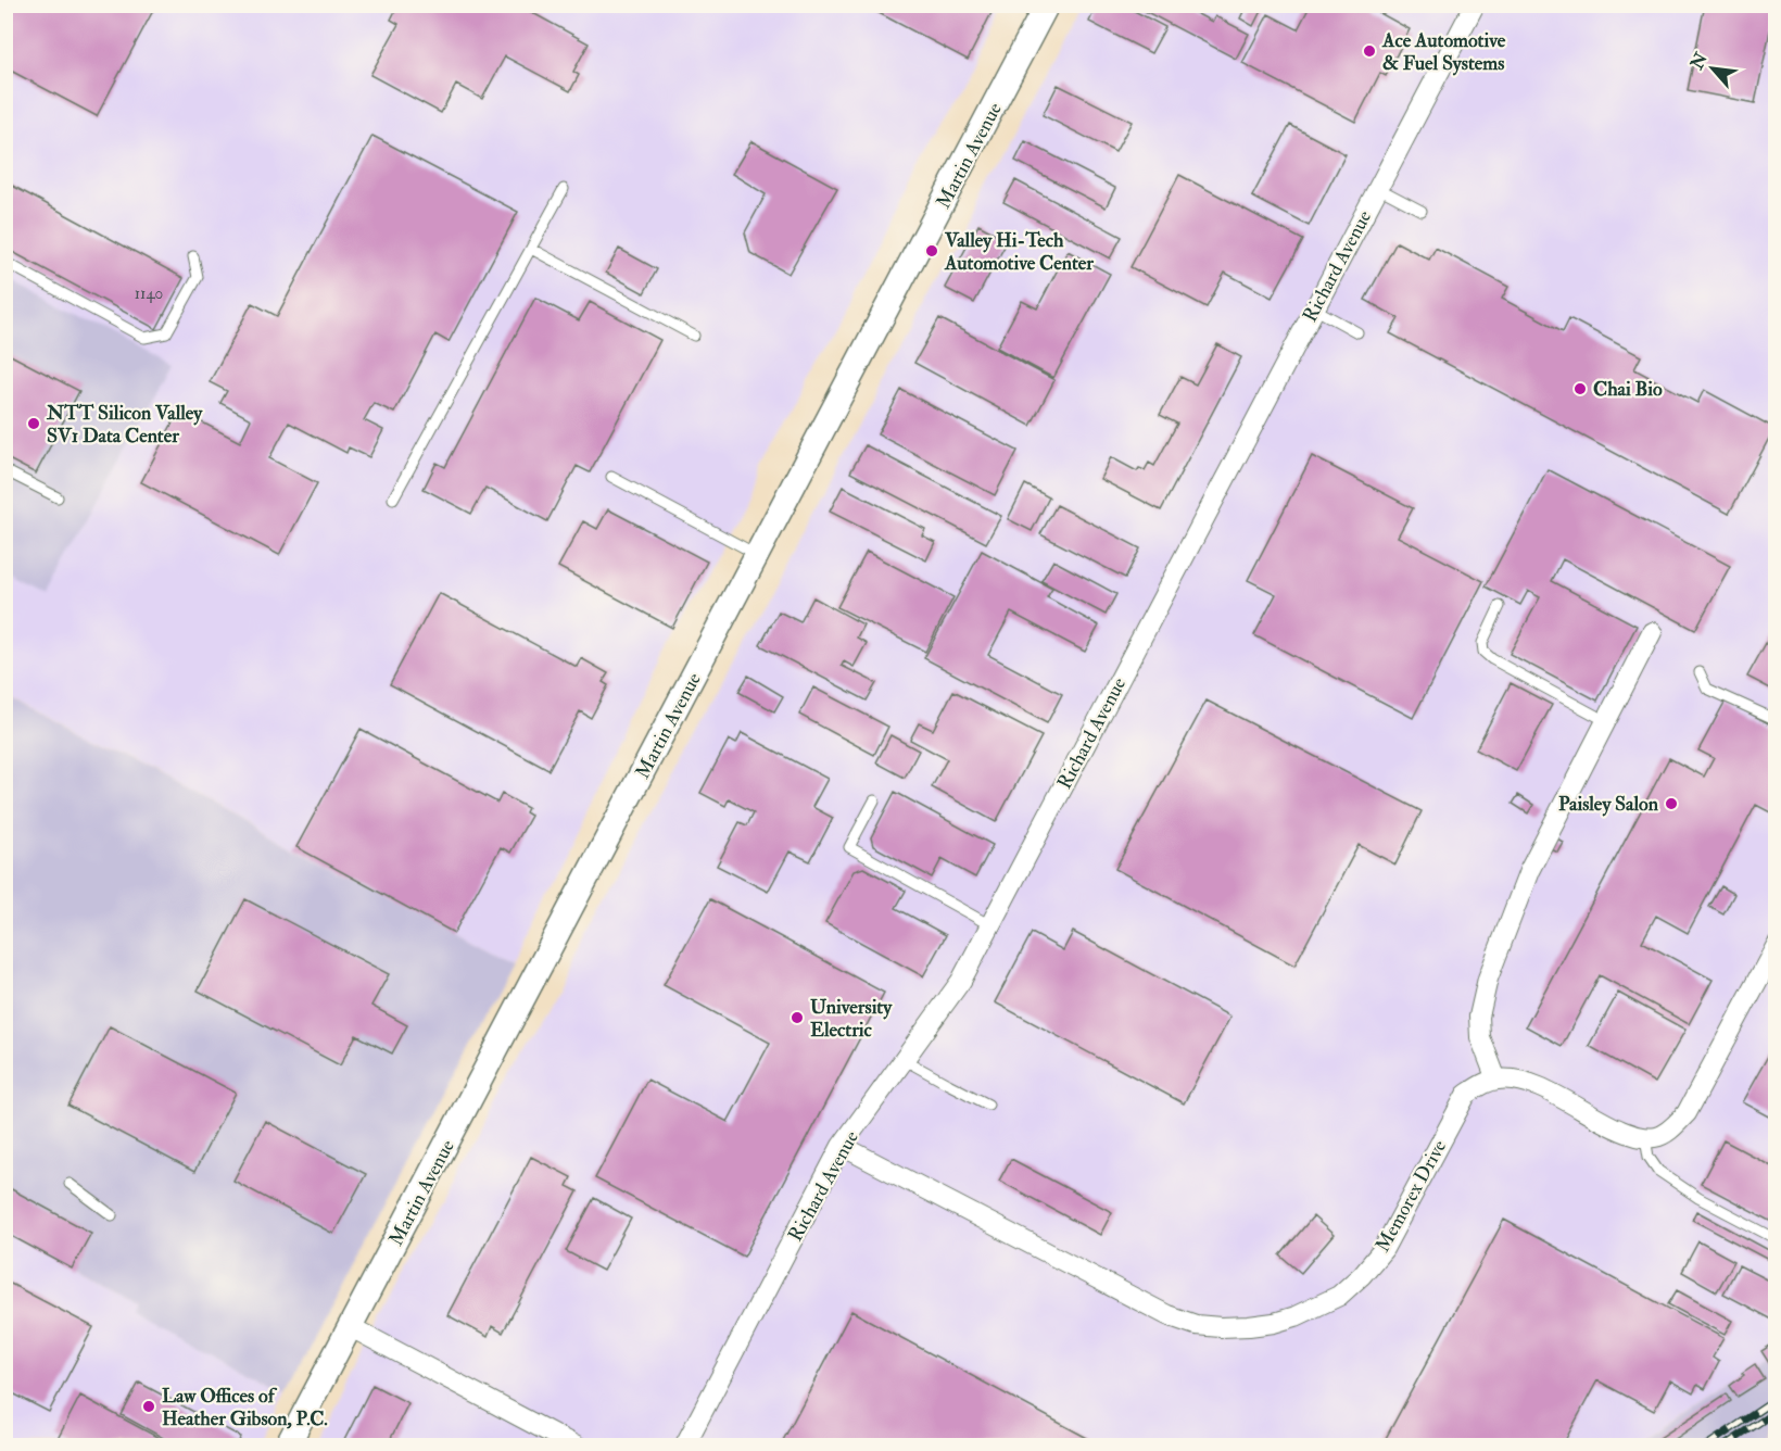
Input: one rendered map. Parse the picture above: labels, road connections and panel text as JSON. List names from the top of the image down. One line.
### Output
{"streets":{"street":["Martin Avenue","Richard Avenue","Memorex Drive"]},"crossings":[["Richard Avenue","Memorex Drive"]],"places":["Ace Automotive & Fuel Systems","Valley Hi-Tech Automotive Center","Chai Bio","NTT Silicon Valley SV1 Data Center","Paisley Salon","University Electric","Law Offices of Heather Gibson, P.C."],"house_numbers":["1140"],"north":"top left"}
